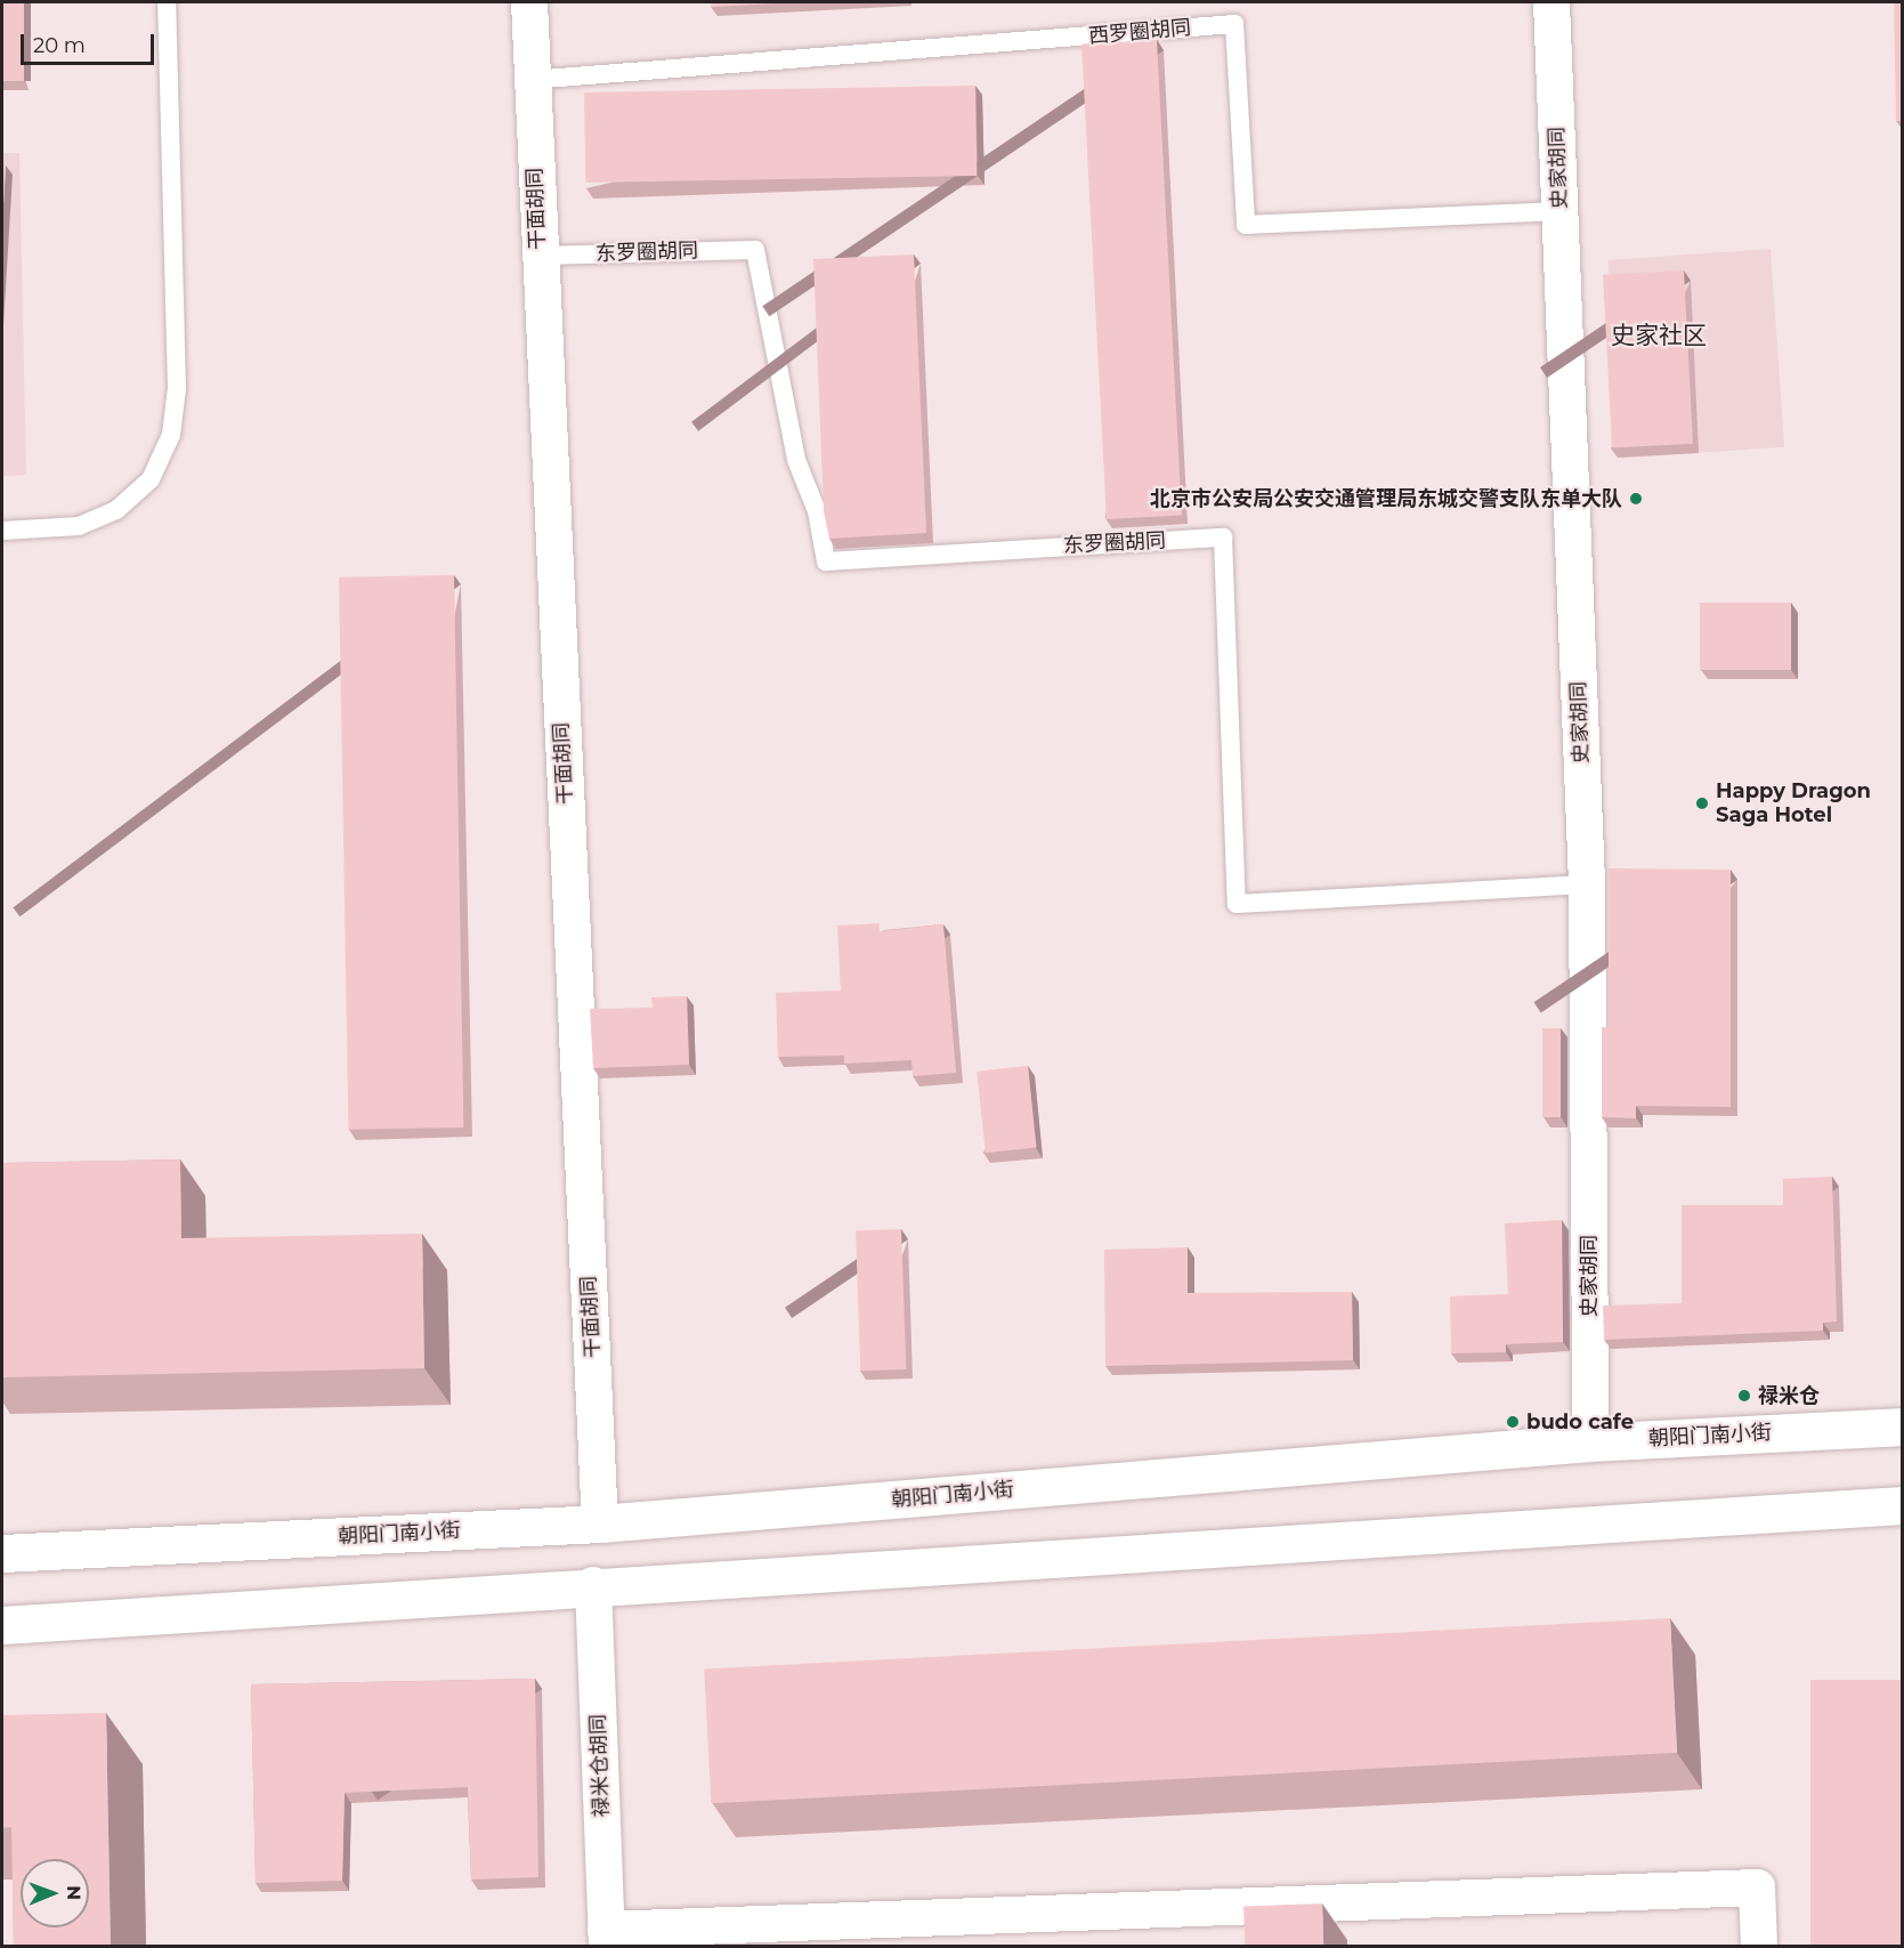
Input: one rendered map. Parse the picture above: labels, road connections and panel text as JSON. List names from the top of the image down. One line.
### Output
{"streets":{"main road":["朝阳门南小街"],"street":["史家胡同","干面胡同","禄米仓胡同"],"lane":["西罗圈胡同","东罗圈胡同"]},"crossings":[["西罗圈胡同","史家胡同"],["西罗圈胡同","干面胡同"],["史家胡同","东罗圈胡同"],["史家胡同","朝阳门南小街"],["干面胡同","东罗圈胡同"],["干面胡同","朝阳门南小街"]],"districts":["史家社区"],"places":["北京市公安局公安交通管理局东城交警支队东单大队","Happy Dragon Saga Hotel","禄米仓","budo cafe"],"scale_bar":"20 m","north":"right"}
